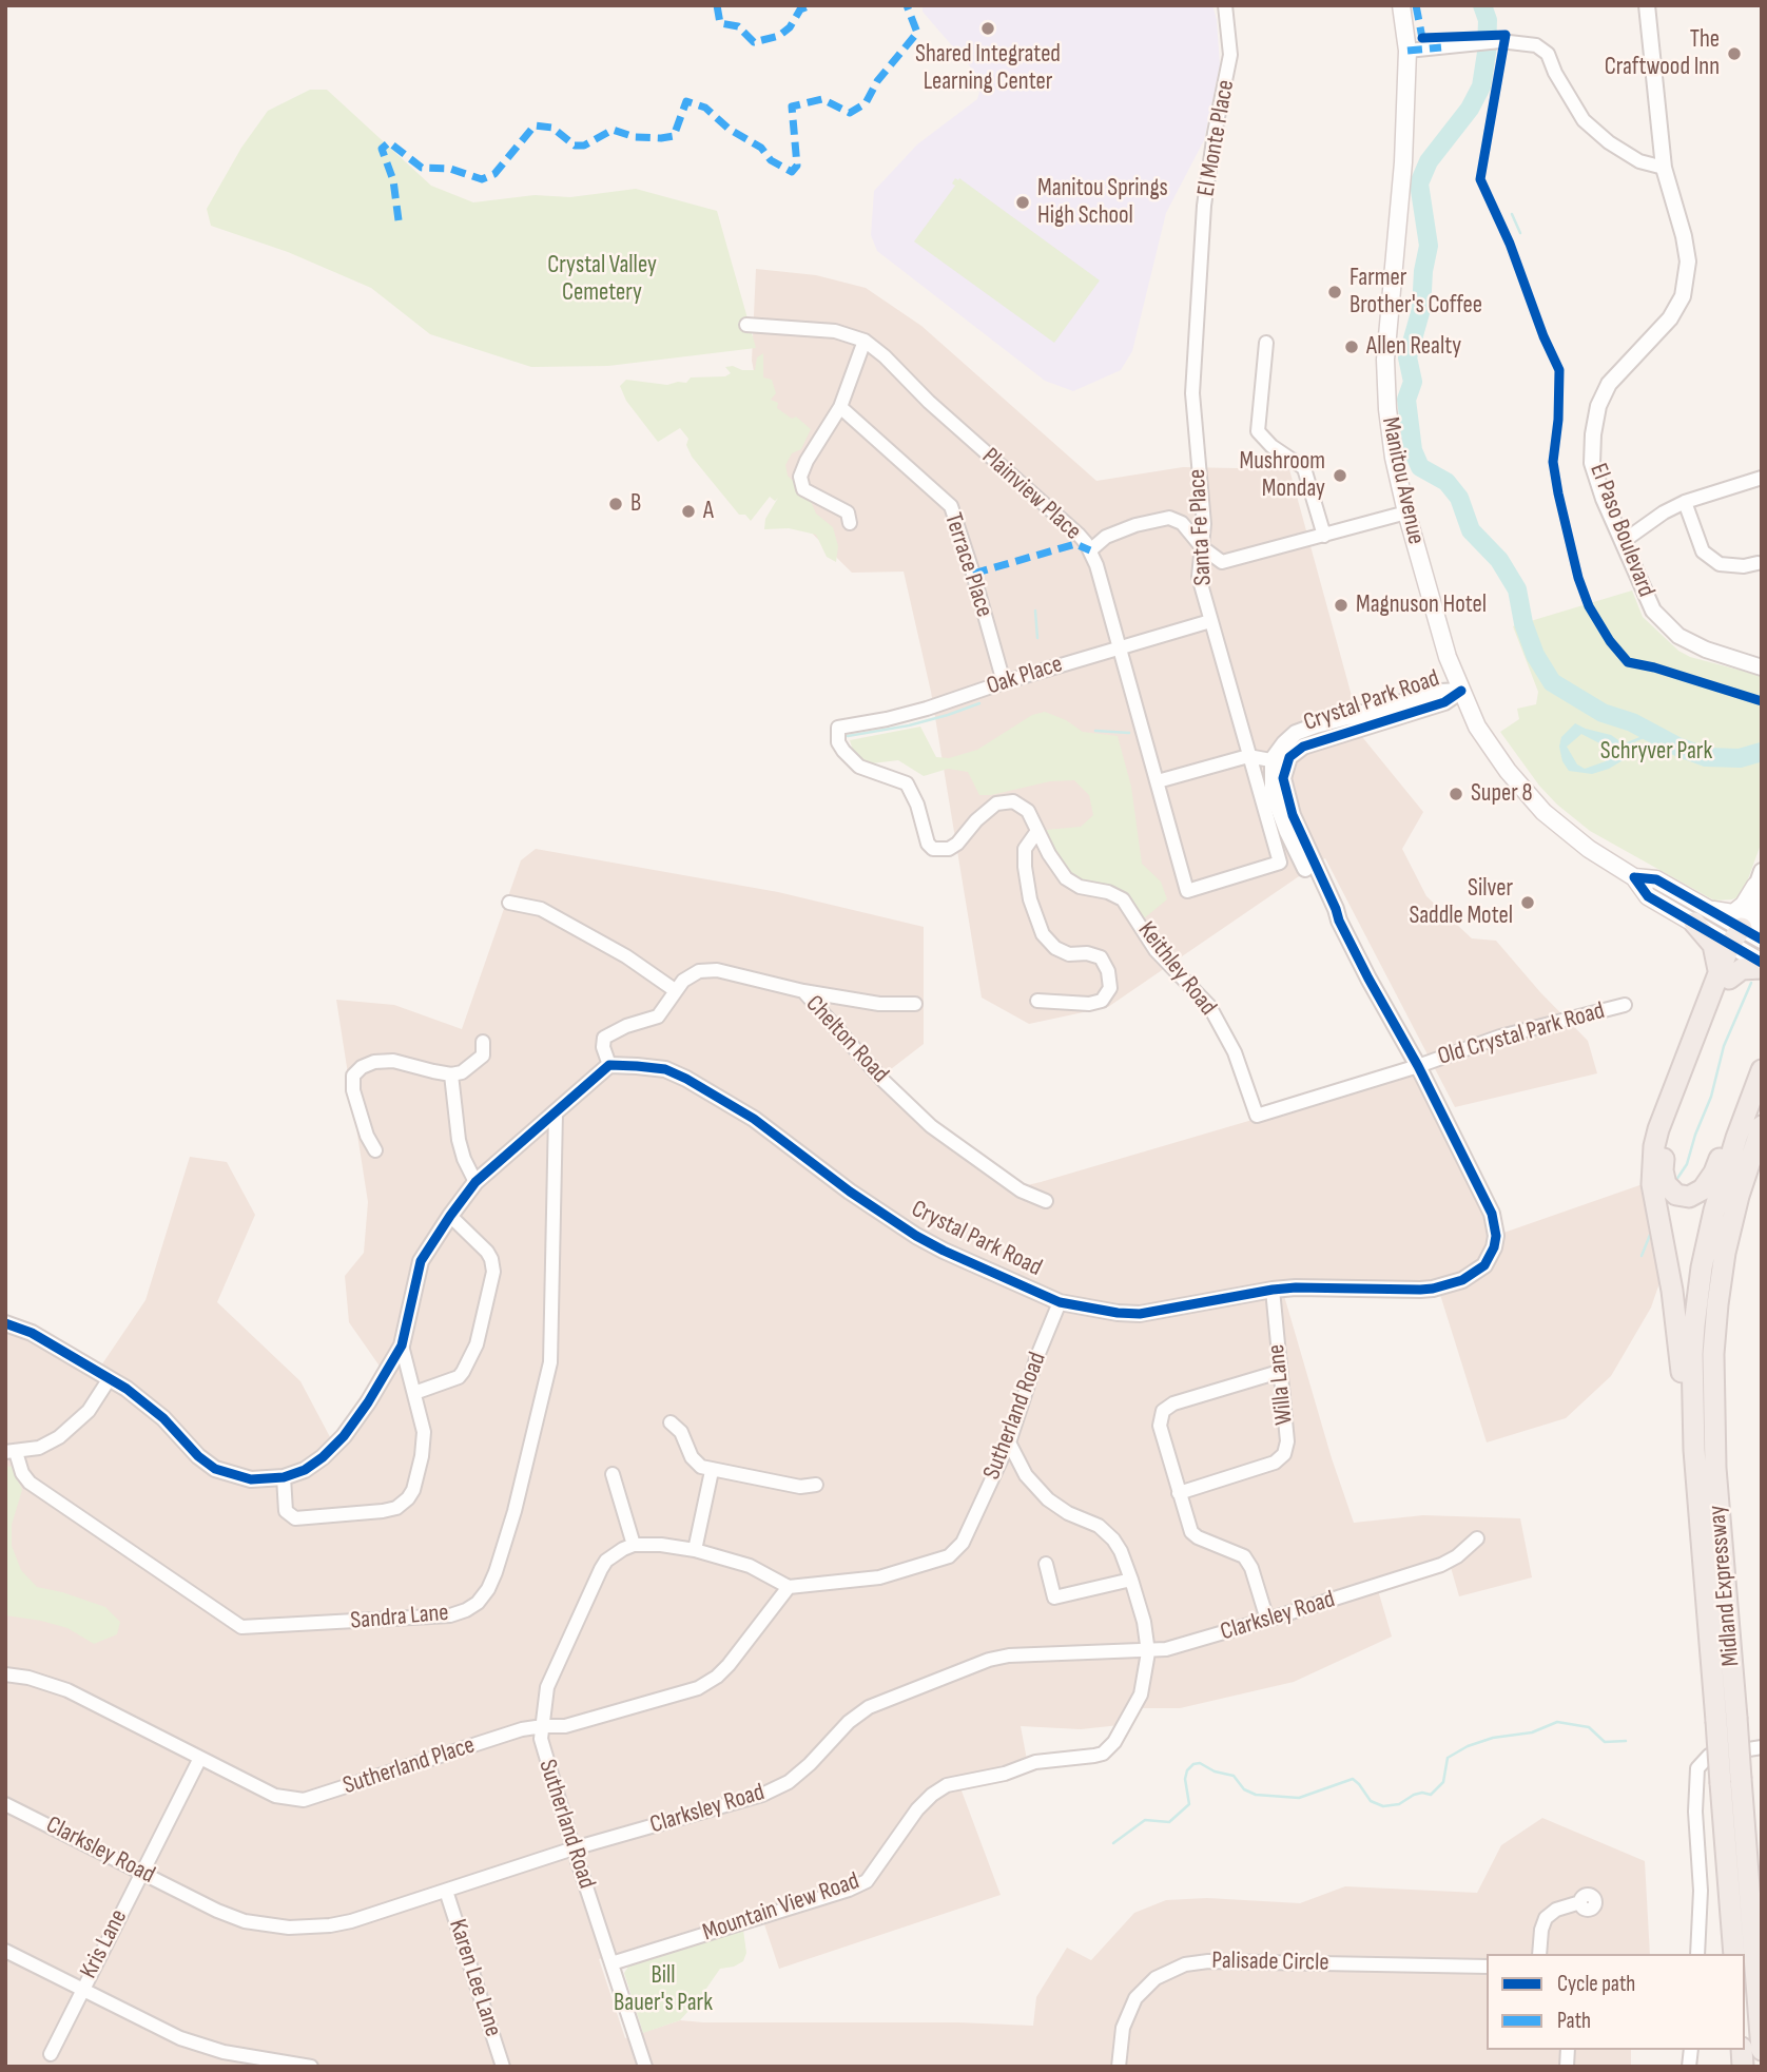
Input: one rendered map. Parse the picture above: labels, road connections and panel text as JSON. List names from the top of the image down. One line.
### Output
{"streets":{"highway":["Midland Expressway"],"main road":["Manitou Avenue"],"street":["El Monte Place","Plainview Place","Santa Fe Place","El Paso Boulevard","Terrace Place","Oak Place","Crystal Park Road","Keithley Road","Old Crystal Park Road","Chelton Road","Willa Lane","Sutherland Road","Clarksley Road","Sandra Lane","Sutherland Place","Mountain View Road","Kris Lane","Palisade Circle","Karen Lee Lane"]},"crossings":[["El Monte Place","Santa Fe Place"],["Manitou Avenue","Crystal Park Road"],["Plainview Place","Santa Fe Place"],["Plainview Place","Oak Place"],["Santa Fe Place","Oak Place"],["Terrace Place","Oak Place"],["Oak Place","Keithley Road"],["Crystal Park Road","Keithley Road"],["Crystal Park Road","Old Crystal Park Road"],["Crystal Park Road","Chelton Road"],["Crystal Park Road","Willa Lane"],["Crystal Park Road","Sutherland Road"],["Keithley Road","Old Crystal Park Road"],["Sutherland Road","Clarksley Road"],["Sutherland Road","Sutherland Place"],["Sutherland Road","Mountain View Road"],["Clarksley Road","Mountain View Road"],["Clarksley Road","Kris Lane"],["Clarksley Road","Karen Lee Lane"],["Sutherland Place","Kris Lane"]],"parks":["Crystal Valley Cemetery","Schryver Park","Bill Bauer's Park"],"places":["Shared Integrated Learning Center","The Craftwood Inn","Manitou Springs High School","Farmer Brother's Coffee","Allen Realty","Mushroom Monday","B","A","Magnuson Hotel","Super 8","Silver Saddle Motel"],"legend":["Cycle path","Path"]}
